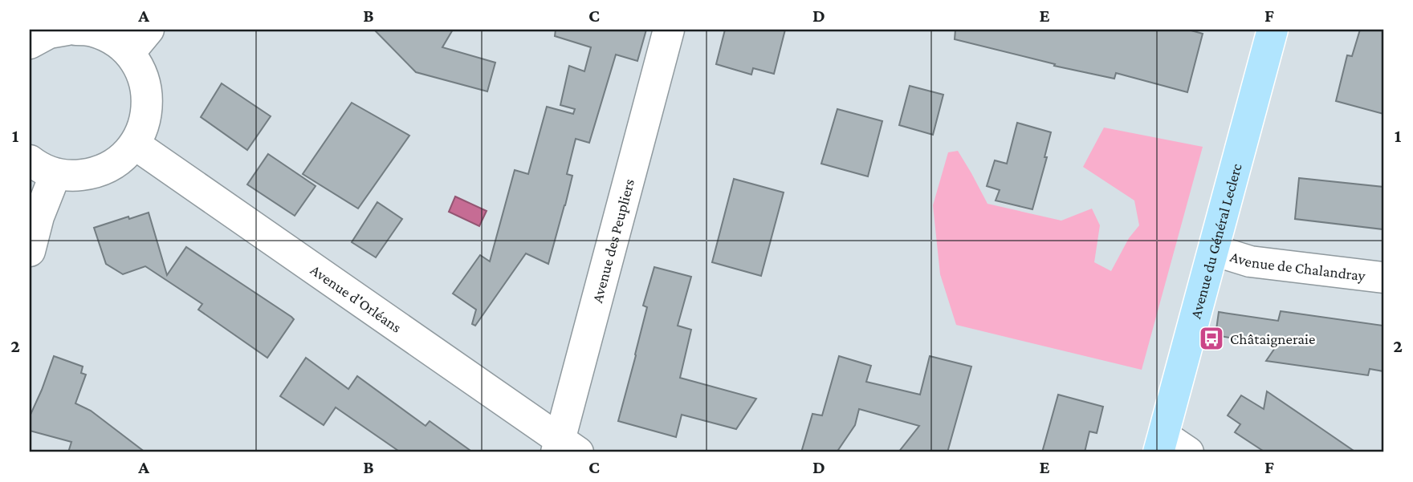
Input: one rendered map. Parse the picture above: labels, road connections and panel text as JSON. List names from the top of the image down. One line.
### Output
{"streets":{"main road":["Avenue du Général Leclerc"],"street":["Avenue des Peupliers","Avenue de Chalandray","Avenue d'Orléans"]},"crossings":[["Avenue des Peupliers","Avenue d'Orléans"],["Avenue du Général Leclerc","Avenue de Chalandray"]],"places":{"bus stop":["Châtaigneraie"]},"grid":{"columns":["A","B","C","D","E","F"],"rows":["1","2"]}}
